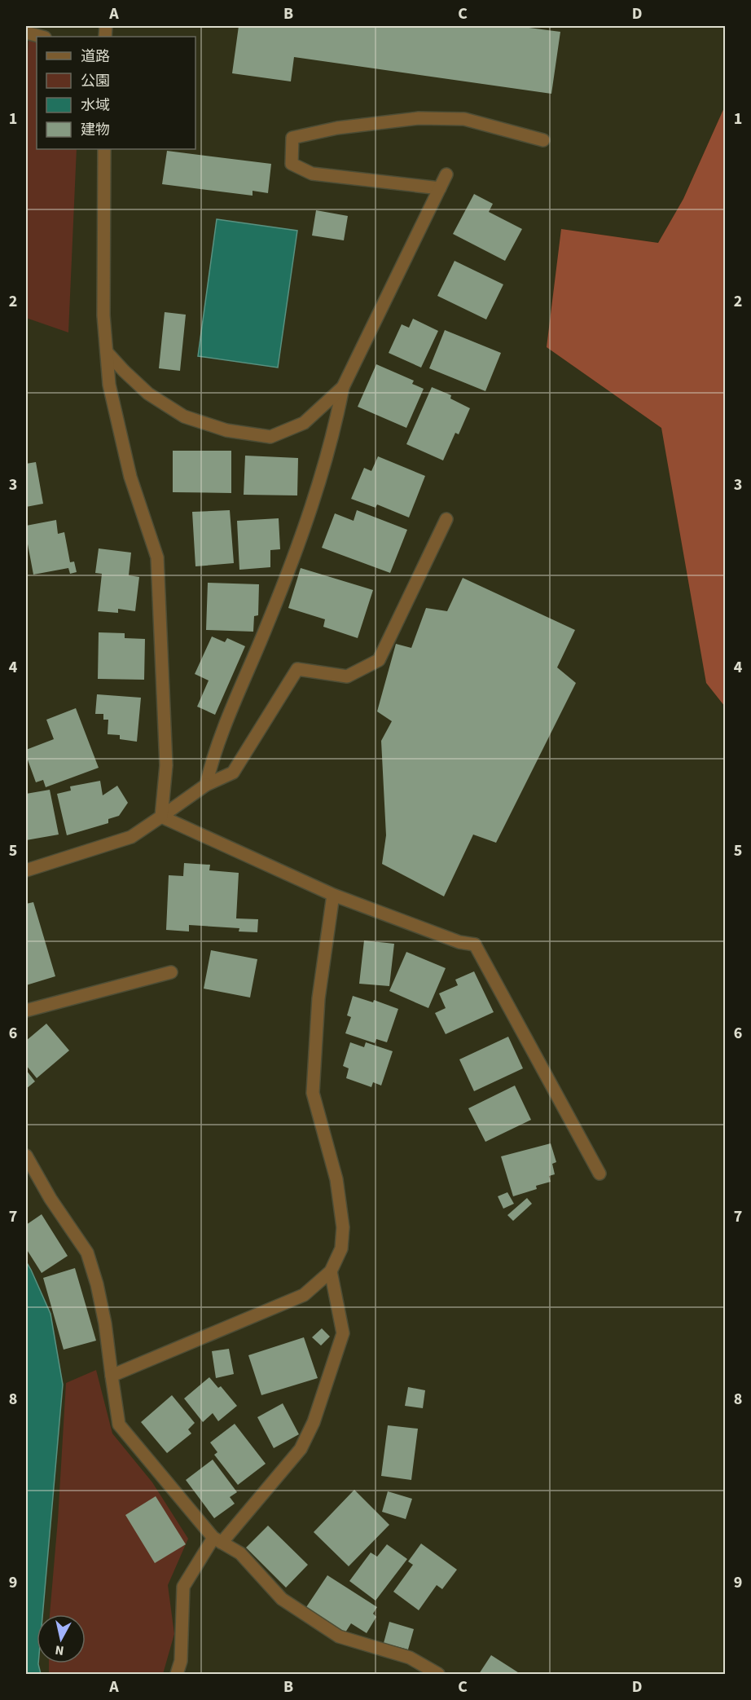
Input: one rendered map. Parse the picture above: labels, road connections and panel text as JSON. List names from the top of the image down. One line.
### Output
{"legend":["道路","公園","水域","建物"],"north":"bottom","grid":{"columns":["A","B","C","D"],"rows":["1","2","3","4","5","6","7","8","9"]}}
